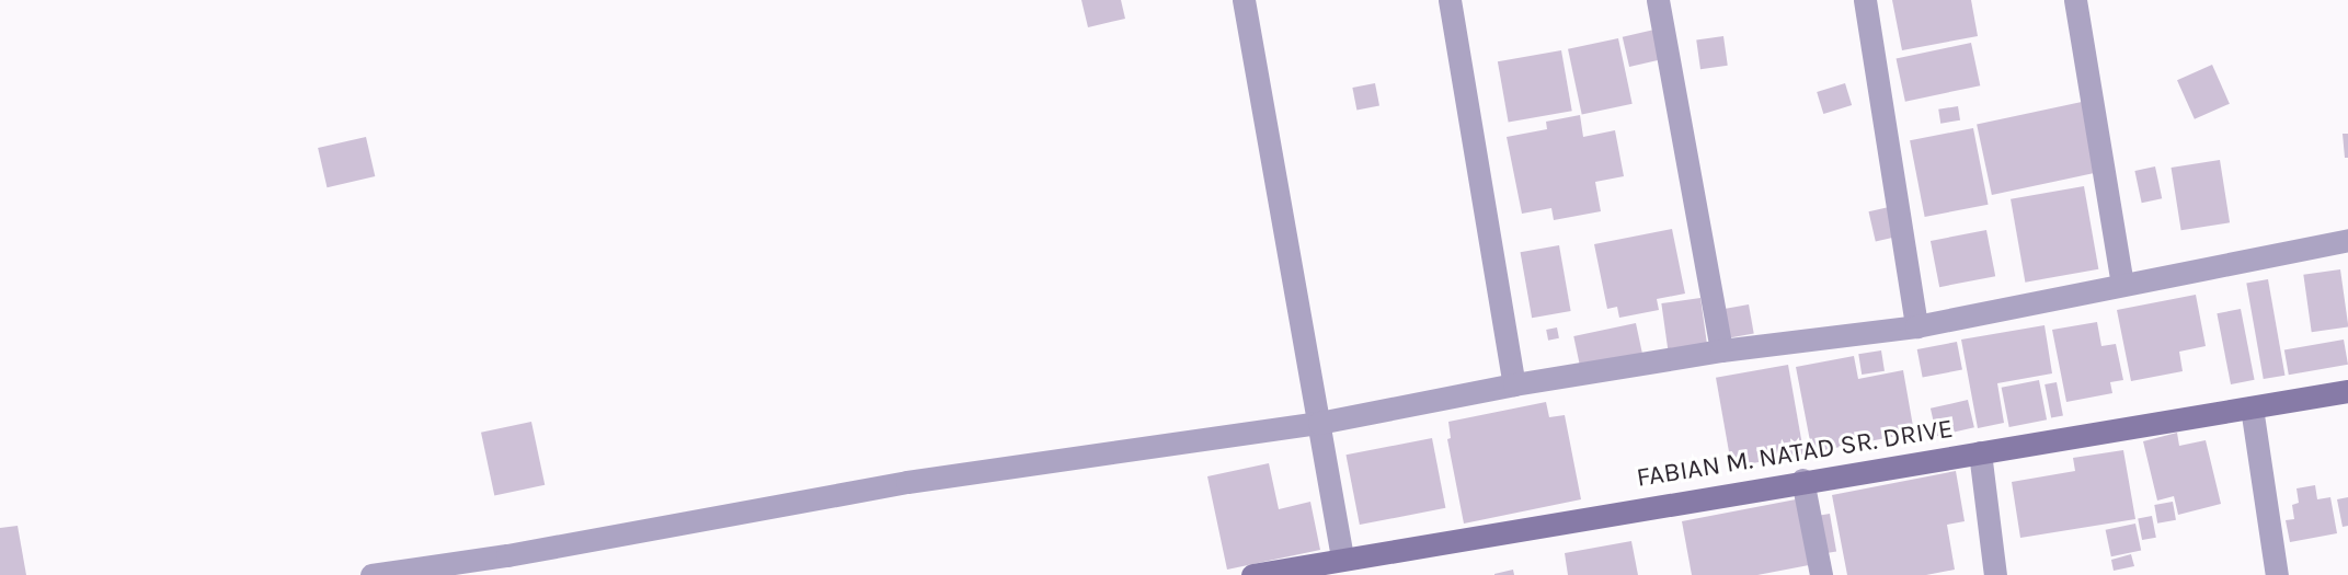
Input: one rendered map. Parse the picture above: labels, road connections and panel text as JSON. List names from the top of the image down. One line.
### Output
{"streets":{"street":["FABIAN M. NATAD SR. DRIVE"]}}
